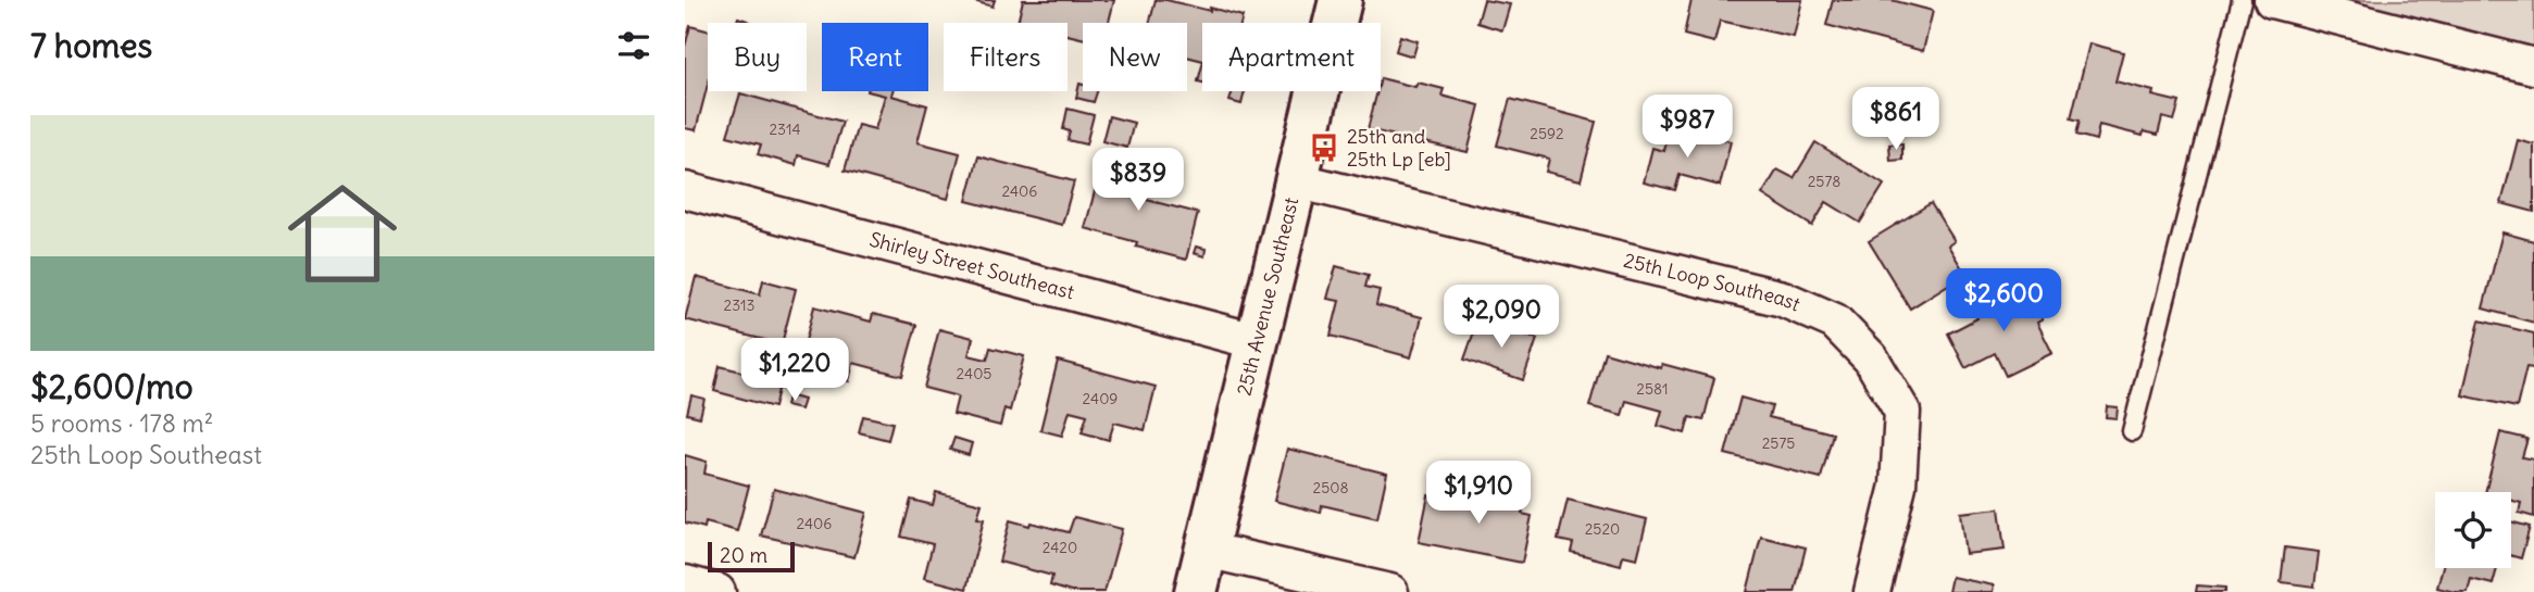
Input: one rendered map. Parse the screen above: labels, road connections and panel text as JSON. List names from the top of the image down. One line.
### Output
{"streets":{"street":["Shirley Street Southeast","25th Loop Southeast","25th Avenue Southeast"]},"crossings":[["Shirley Street Southeast","25th Avenue Southeast"],["25th Loop Southeast","25th Avenue Southeast"]],"places":{"bus stop":["25th and 25th Lp [eb]"]},"house_numbers":["2314","2592","2578","2406","2313","2405","2581","2409","2575","2508","2406","2520","2420"],"scale_bar":"20 m","page":{"heading":"7 homes","chip":["Buy","Rent","Filters","New","Apartment"],"price":["$861","$987","$839","$2,600","$2,090","$1,220","$1,910"],"list":[{"name":"$2,600/mo","note":"5 rooms · 178 m² · 25th Loop Southeast"}],"scale":"20 m"}}
